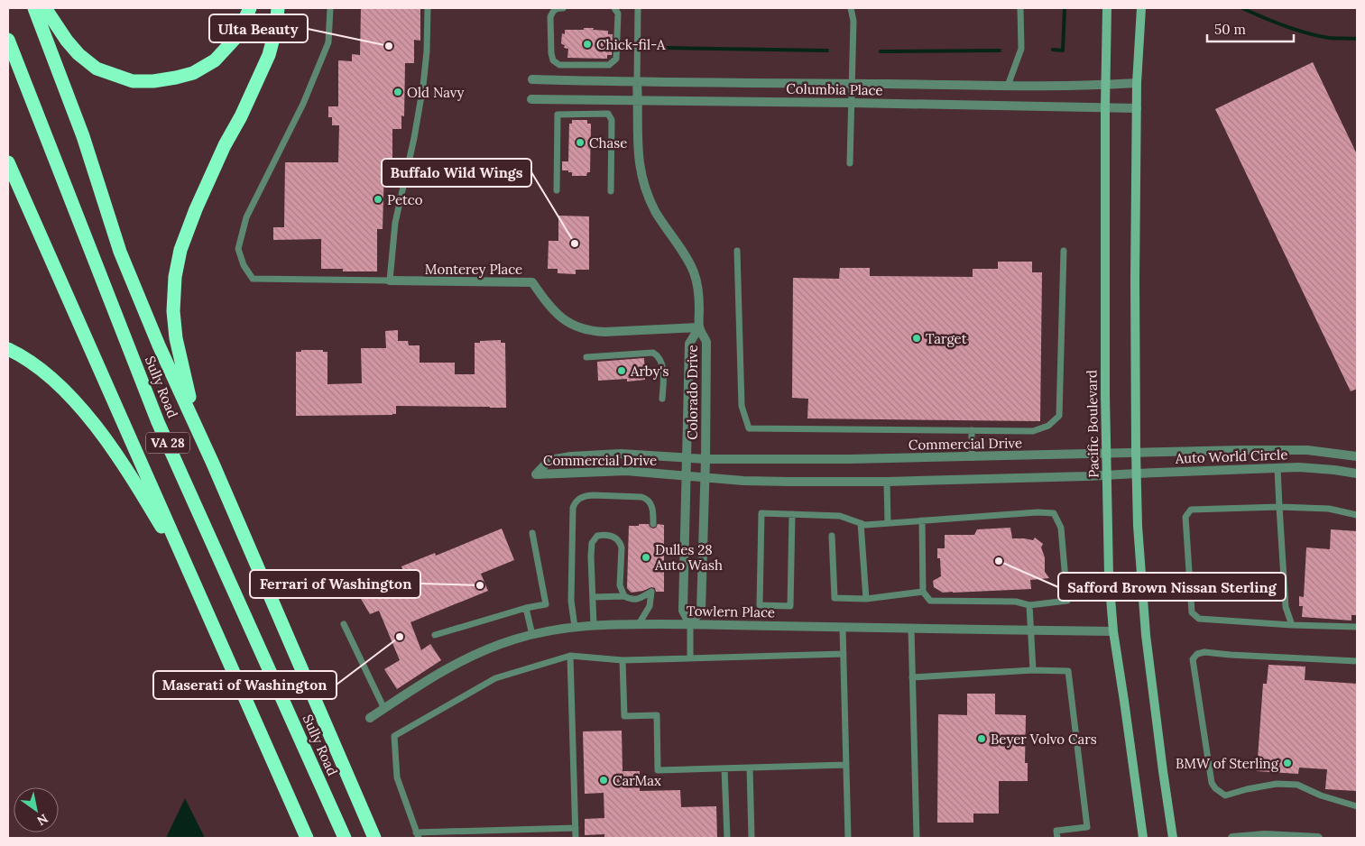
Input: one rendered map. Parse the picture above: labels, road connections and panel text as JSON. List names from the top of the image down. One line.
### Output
{"streets":{"highway":["Sully Road","VA 28"],"main road":["Pacific Boulevard"],"street":["Columbia Place","Monterey Place","Colorado Drive","Commercial Drive","Auto World Circle","Towlern Place"]},"crossings":[["Columbia Place","Colorado Drive"],["Columbia Place","Pacific Boulevard"],["Monterey Place","Colorado Drive"],["Colorado Drive","Commercial Drive"],["Colorado Drive","Towlern Place"],["Pacific Boulevard","Commercial Drive"],["Pacific Boulevard","Auto World Circle"],["Pacific Boulevard","Towlern Place"],["Commercial Drive","Auto World Circle"]],"places":["Chick-fil-A","Ulta Beauty","Old Navy","Chase","Petco","Buffalo Wild Wings","Target","Arby's","Dulles 28 Auto Wash","Safford Brown Nissan Sterling","Ferrari of Washington","Maserati of Washington","Beyer Volvo Cars","BMW of Sterling","CarMax"],"scale_bar":"50 m","north":"bottom right"}
